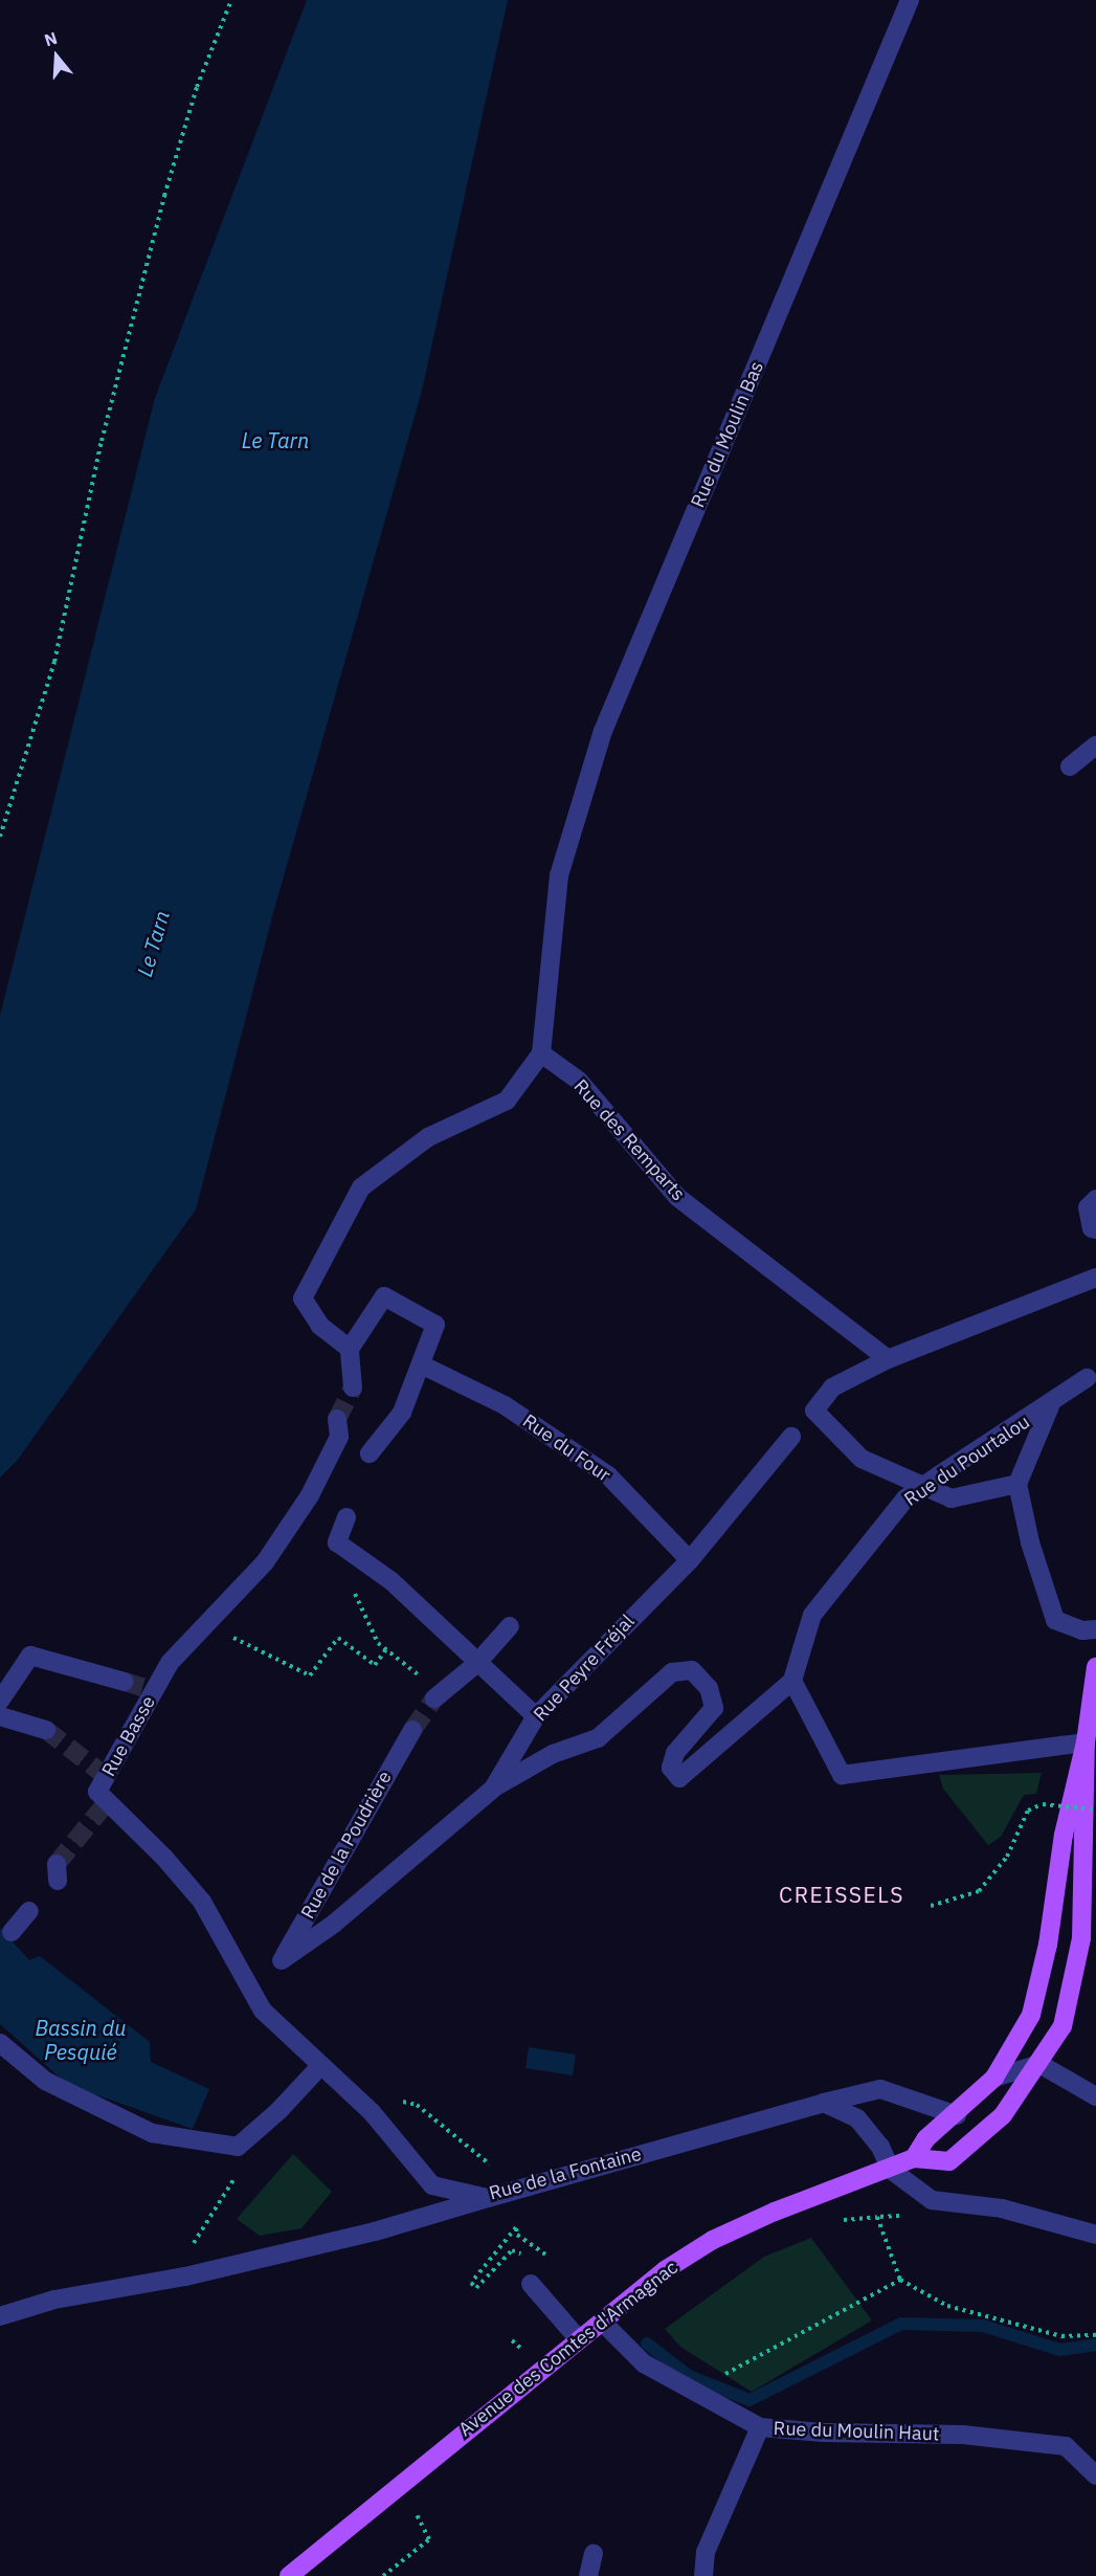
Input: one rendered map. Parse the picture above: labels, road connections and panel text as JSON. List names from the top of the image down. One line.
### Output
{"streets":{"main road":["Avenue des Comtes d'Armagnac"],"street":["Rue du Moulin Bas","Rue des Remparts","Rue du Four","Rue du Pourtalou","Rue Peyre Fréjal","Rue Basse","Rue de la Poudrière","Rue de la Fontaine","Rue du Moulin Haut"]},"crossings":[["Rue du Moulin Bas","Rue des Remparts"],["Rue des Remparts","Rue Peyre Fréjal"],["Rue du Four","Rue Peyre Fréjal"],["Rue Peyre Fréjal","Rue de la Poudrière"],["Rue Basse","Rue de la Fontaine"],["Rue de la Fontaine","Avenue des Comtes d'Armagnac"],["Avenue des Comtes d'Armagnac","Rue du Moulin Haut"]],"districts":["CREISSELS"],"water":["Le Tarn","Bassin du Pesquié"],"north":"top"}
